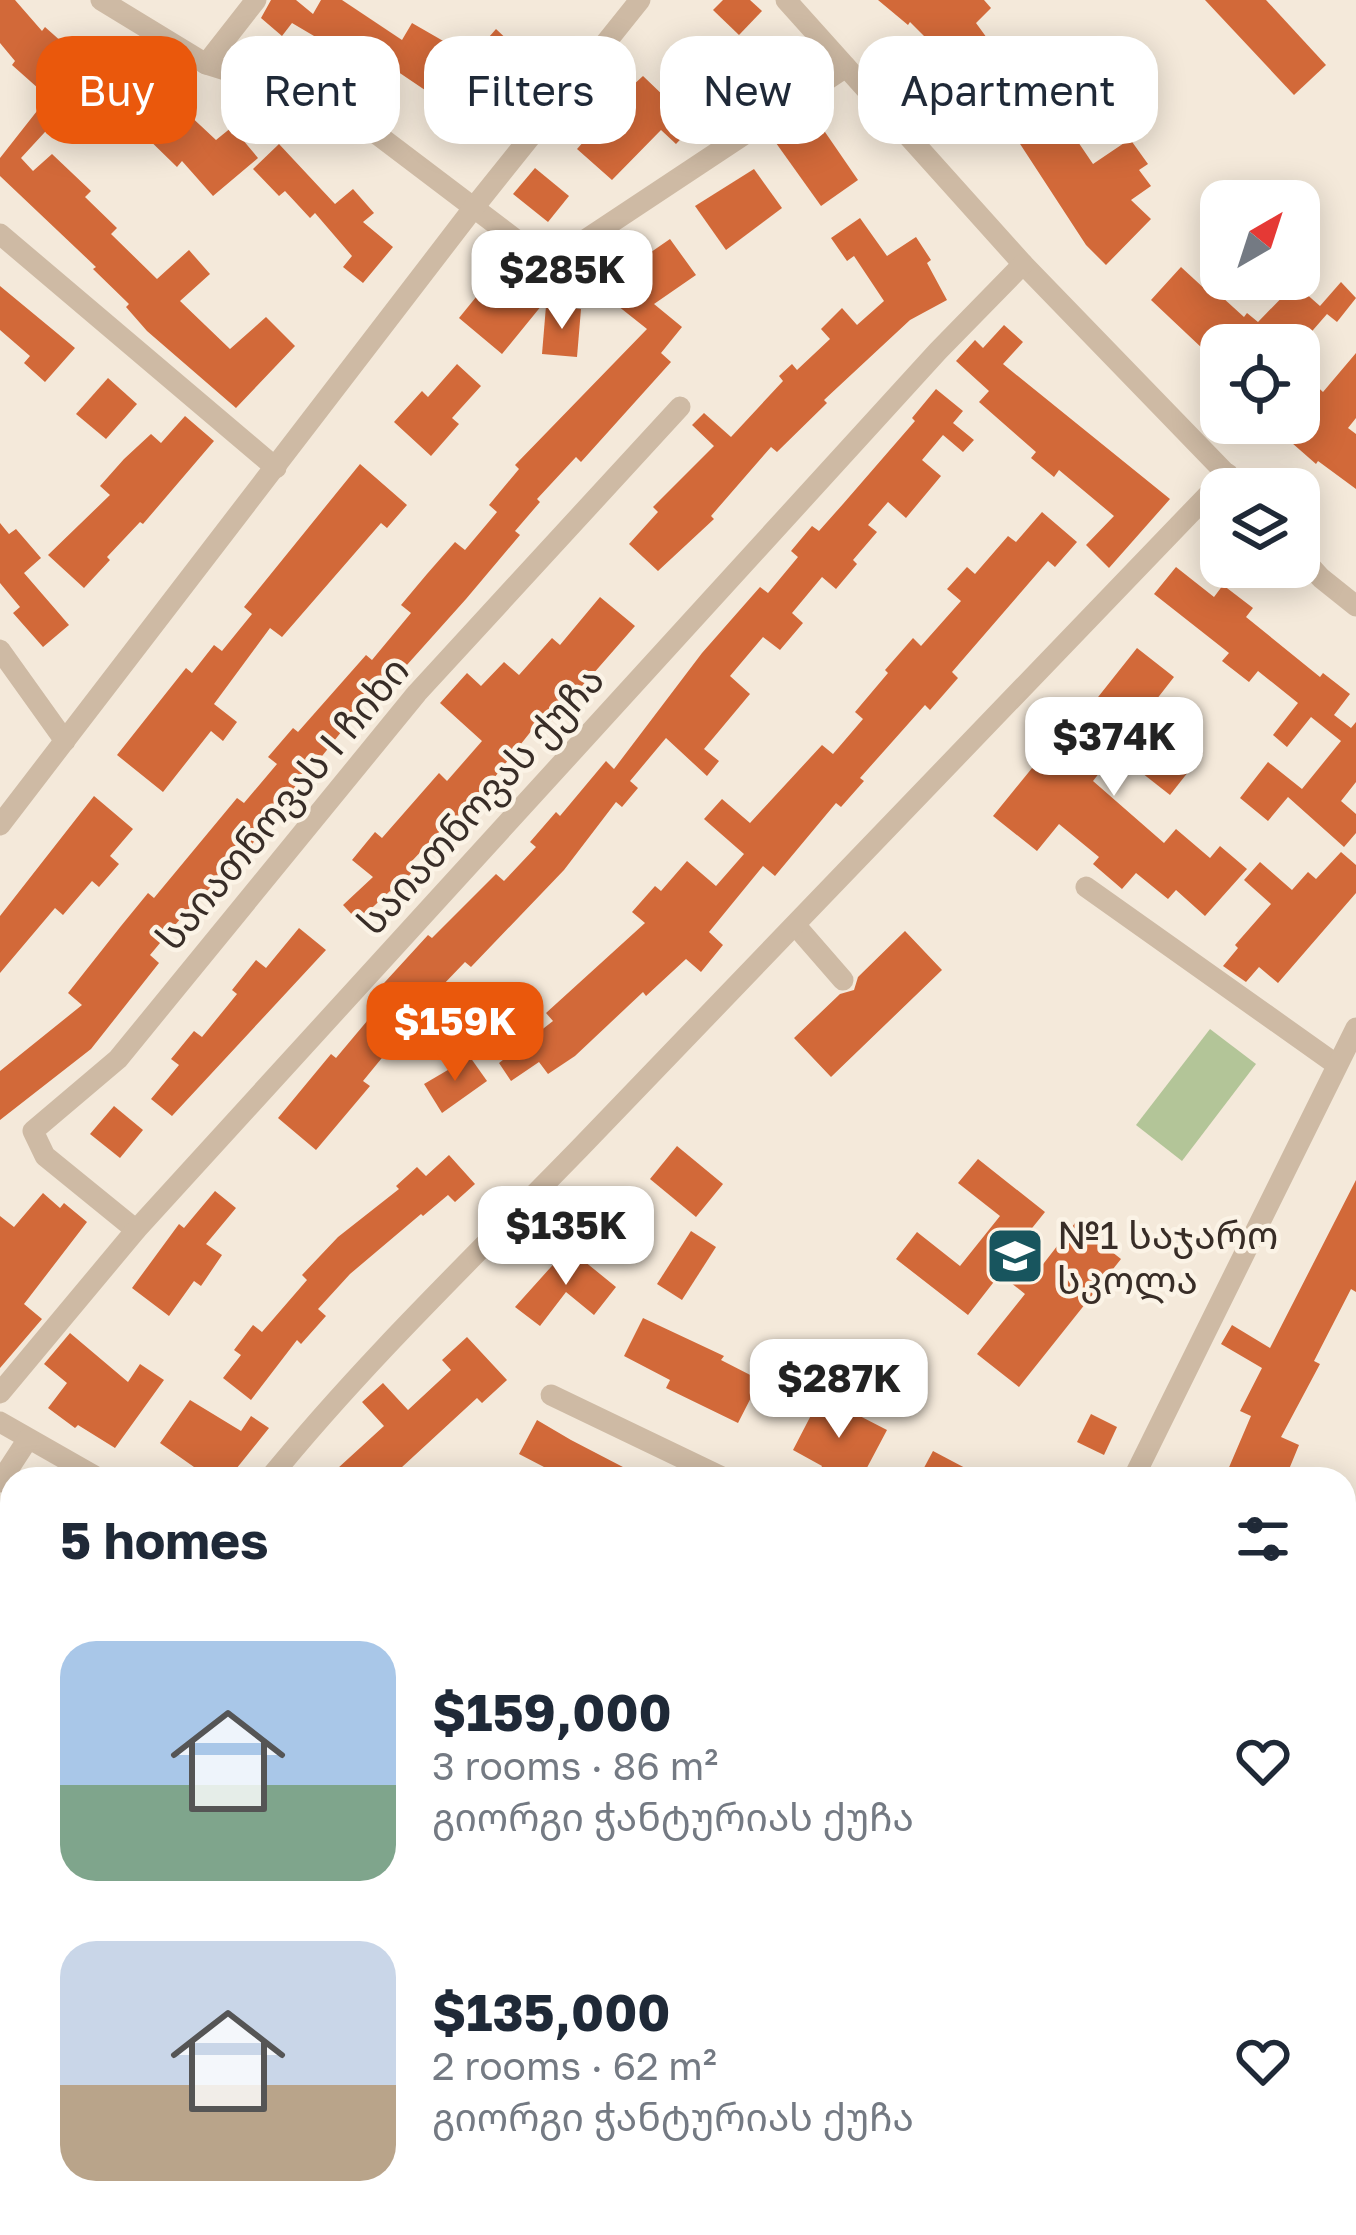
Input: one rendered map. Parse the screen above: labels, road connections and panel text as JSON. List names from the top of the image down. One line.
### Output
{"streets":{"street":["საიათნოვას ქუჩა","საიათნოვას I ჩიხი"]},"crossings":[["საიათნოვას ქუჩა","საიათნოვას I ჩიხი"]],"places":{"school or university":["№1 საჯარო სკოლა"]},"north":"top right","page":{"chip":["Buy","Rent","Filters","New","Apartment"],"price":["$285K","$374K","$159K","$135K","$287K"],"heading":"5 homes","list":[{"name":"$159,000","note":"3 rooms · 86 m² · გიორგი ჭანტურიას ქუჩა"},{"name":"$135,000","note":"2 rooms · 62 m² · გიორგი ჭანტურიას ქუჩა"}]}}
